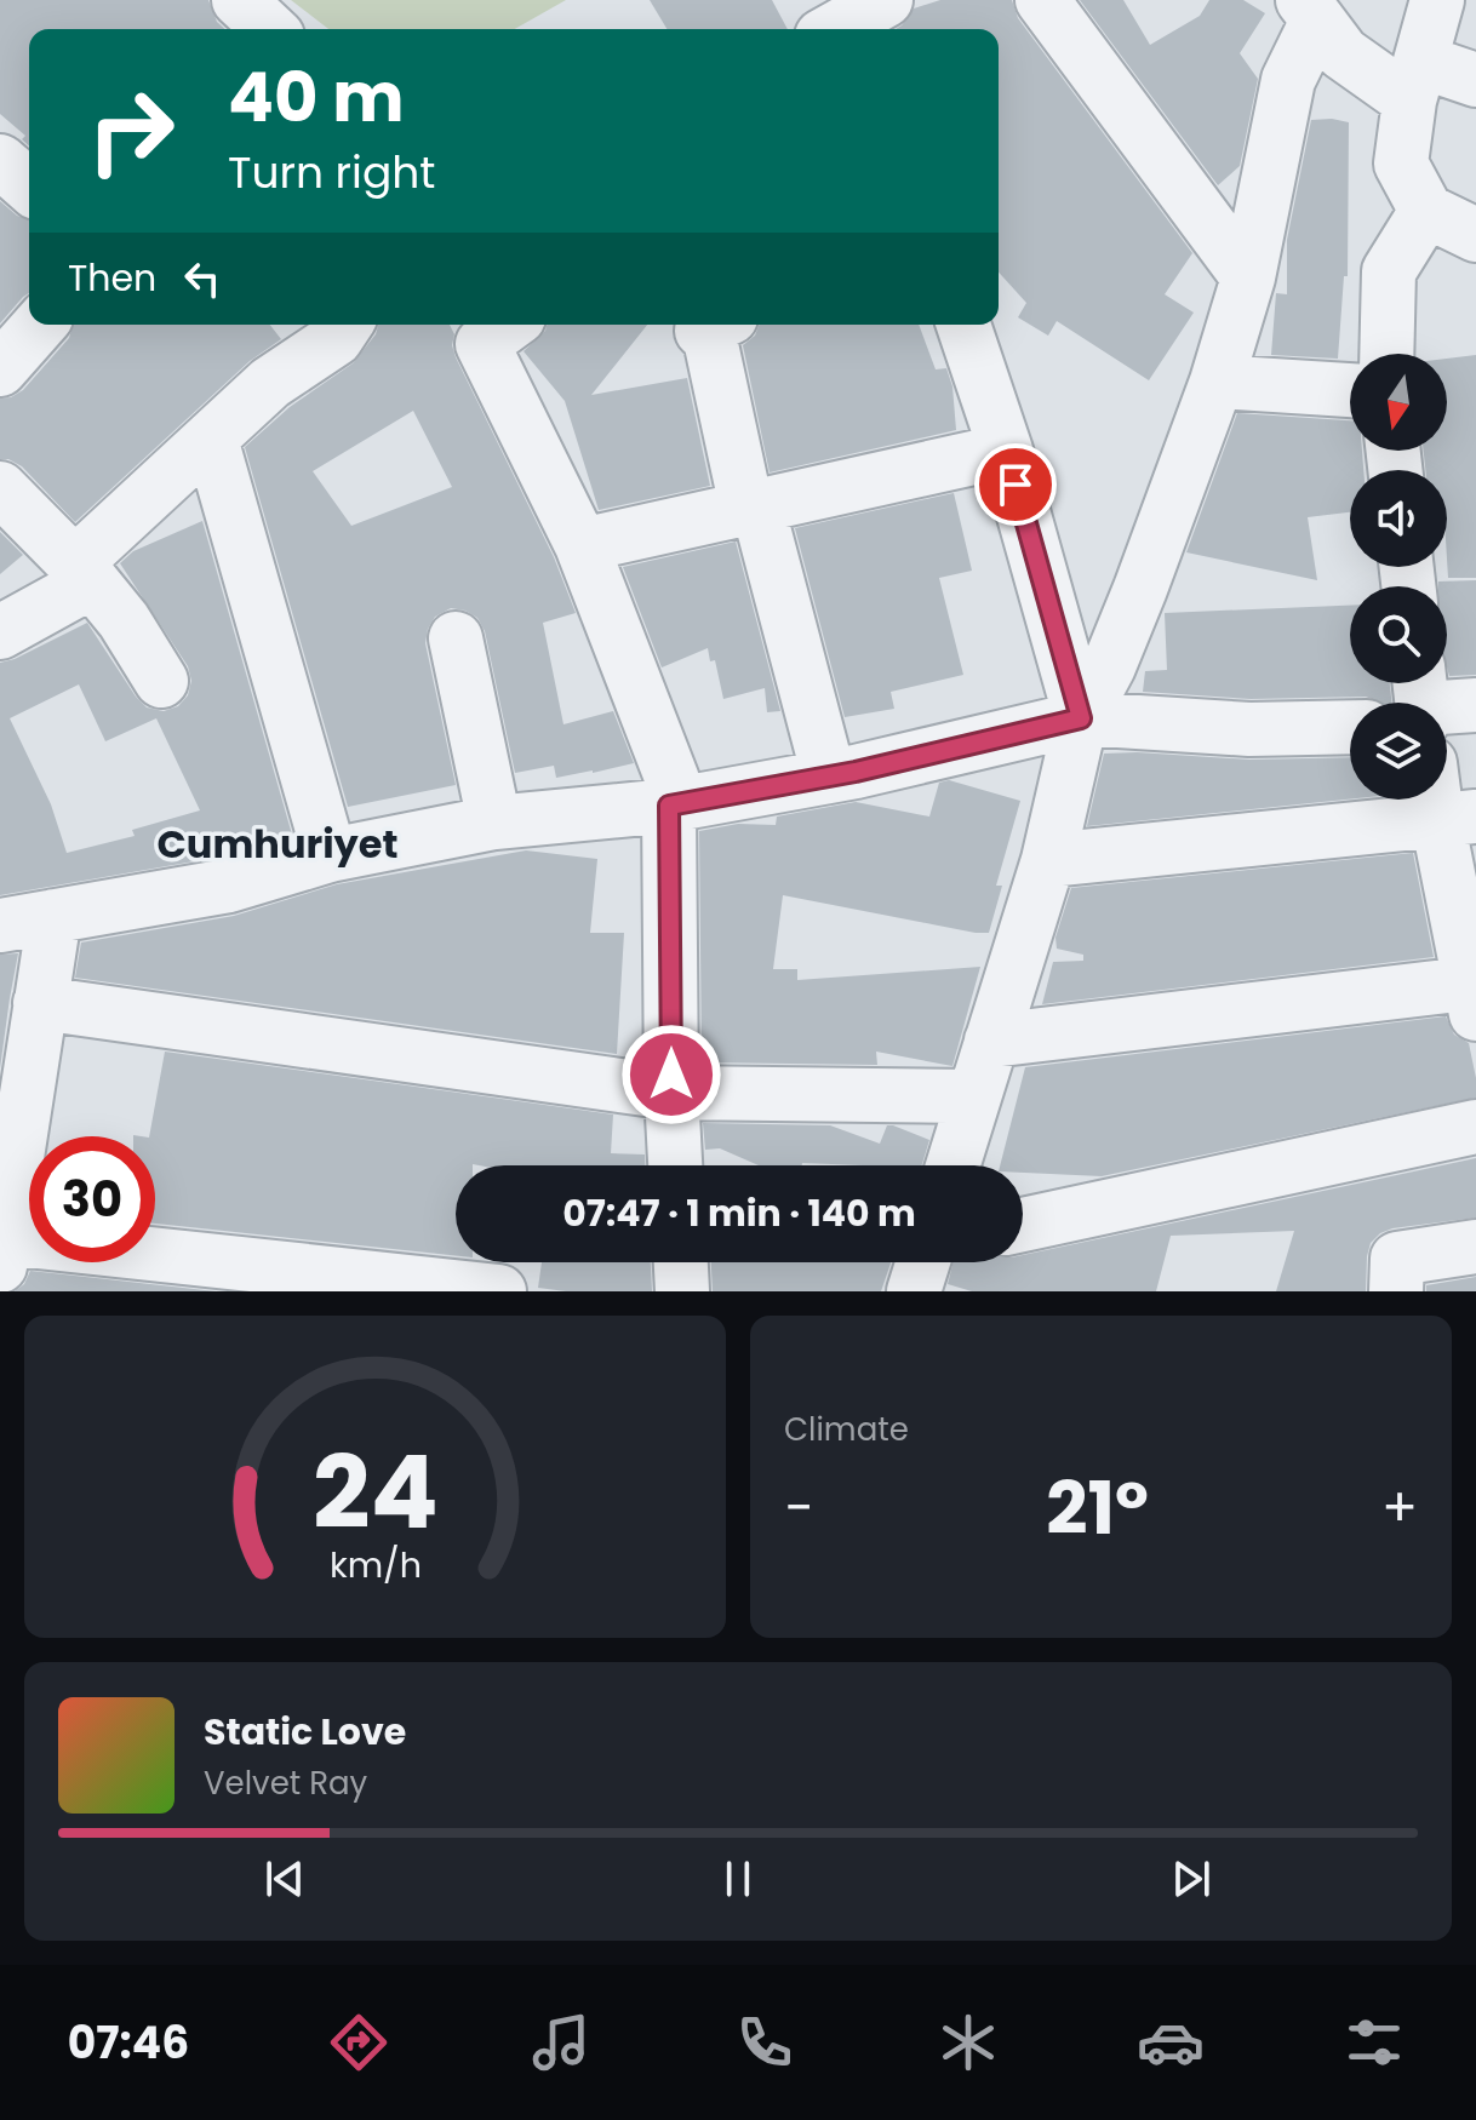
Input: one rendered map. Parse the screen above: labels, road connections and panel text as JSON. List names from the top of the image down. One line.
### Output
{"districts":["Cumhuriyet"],"north":"bottom","page":{"turn":["40 m","Turn right"],"then":"Then","limit":"30","trip":"07:47 · 1 min · 140 m","tile":"Climate","heat":["−","21°","+"],"song":["Static Love","Velvet Ray"],"tabs":"07:46","gauge":["24","km/h"]}}
